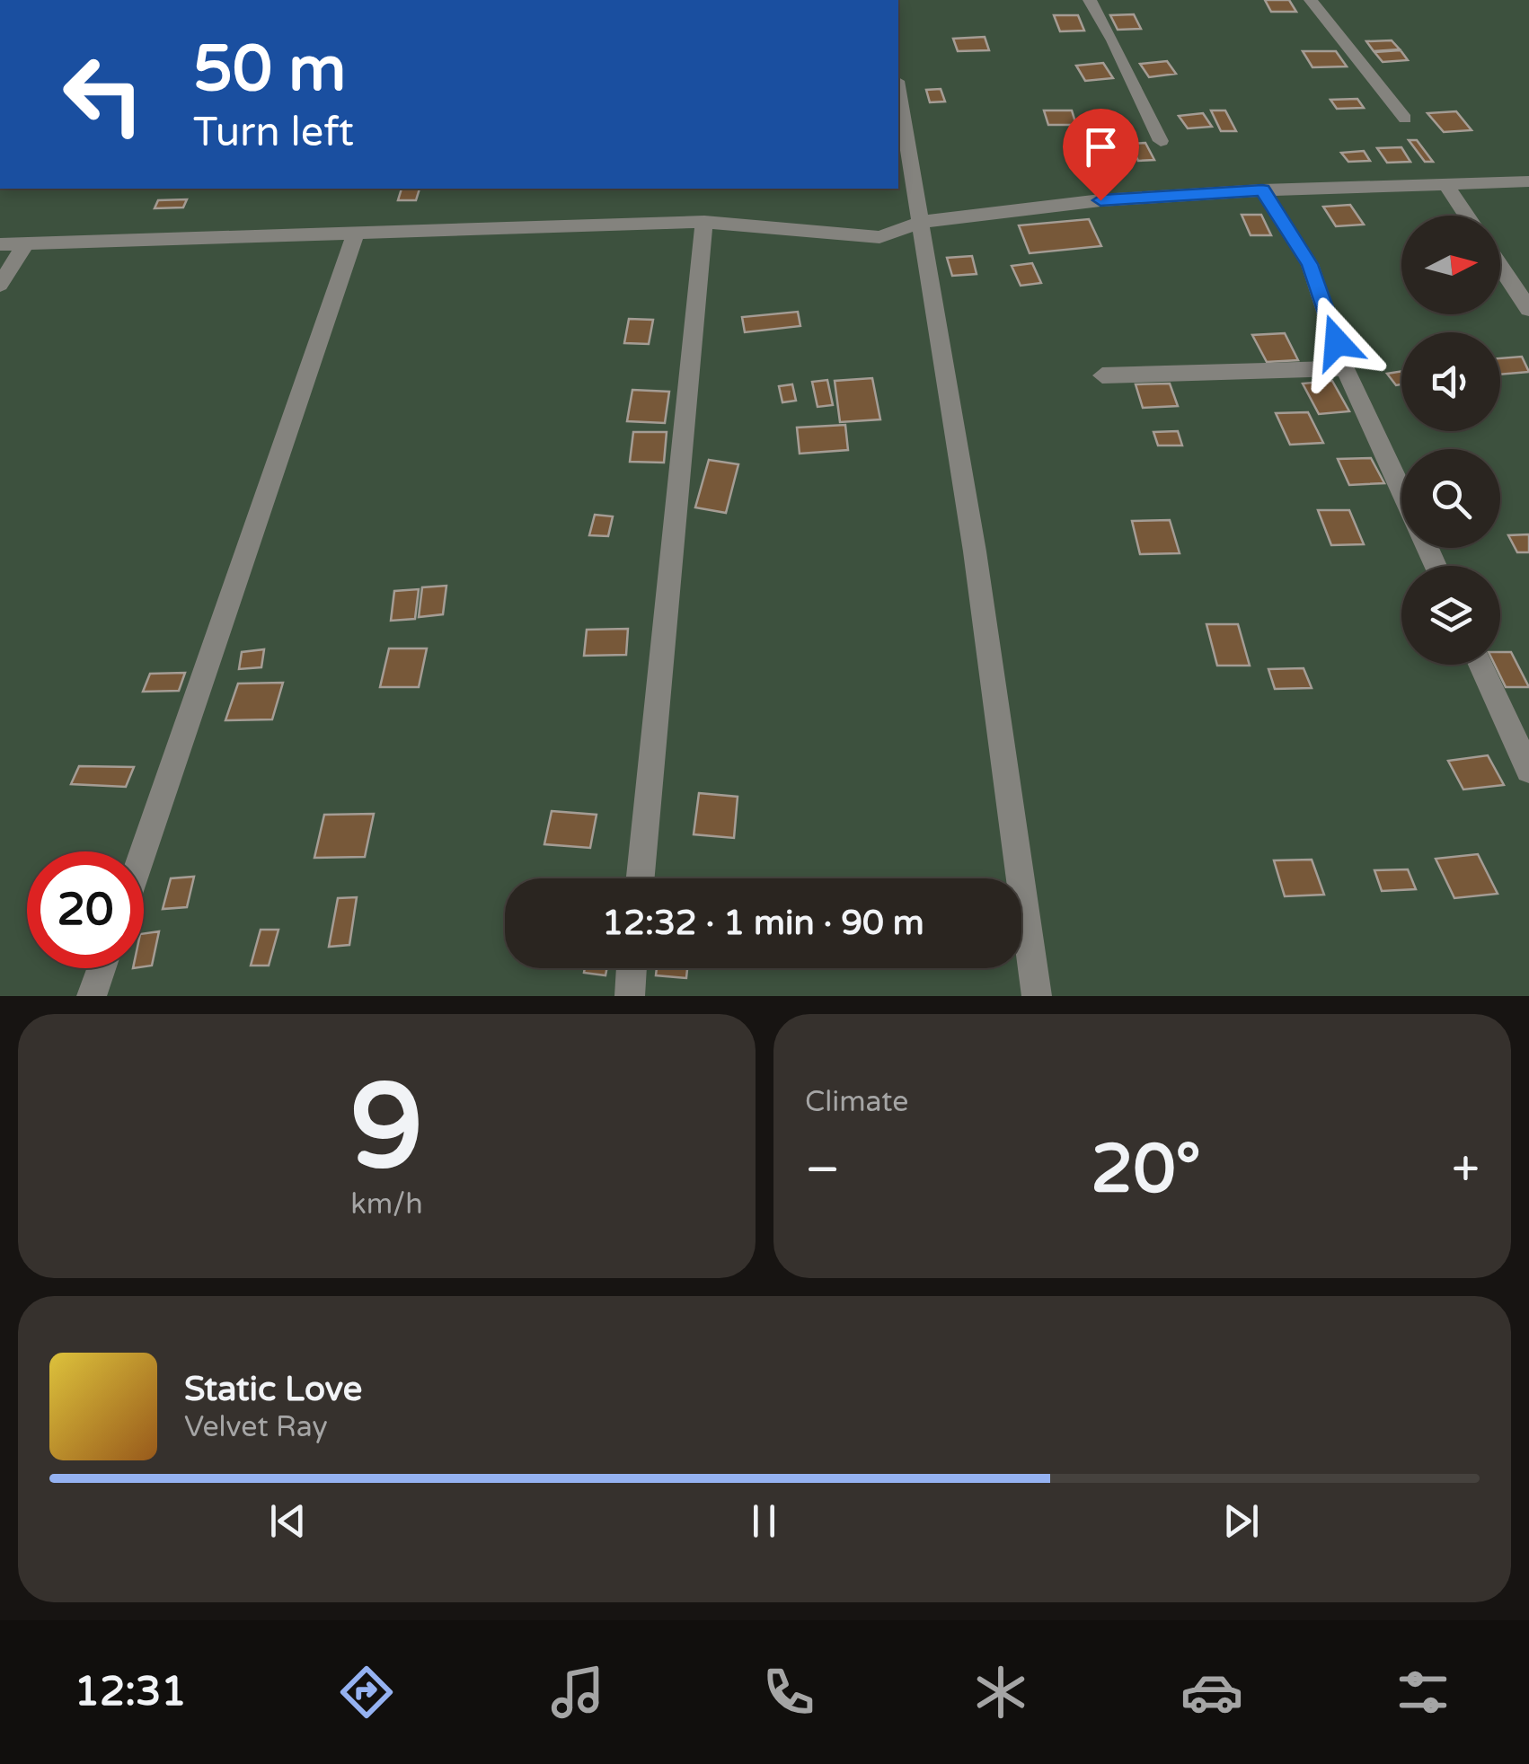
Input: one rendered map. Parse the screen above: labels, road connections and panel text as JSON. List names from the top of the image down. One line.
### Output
{"north":"right","page":{"turn":["50 m","Turn left"],"limit":"20","trip":"12:32 · 1 min · 90 m","tile":[["9","km/h"],"Climate"],"heat":["−","20°","+"],"song":["Static Love","Velvet Ray"],"tabs":"12:31"}}
